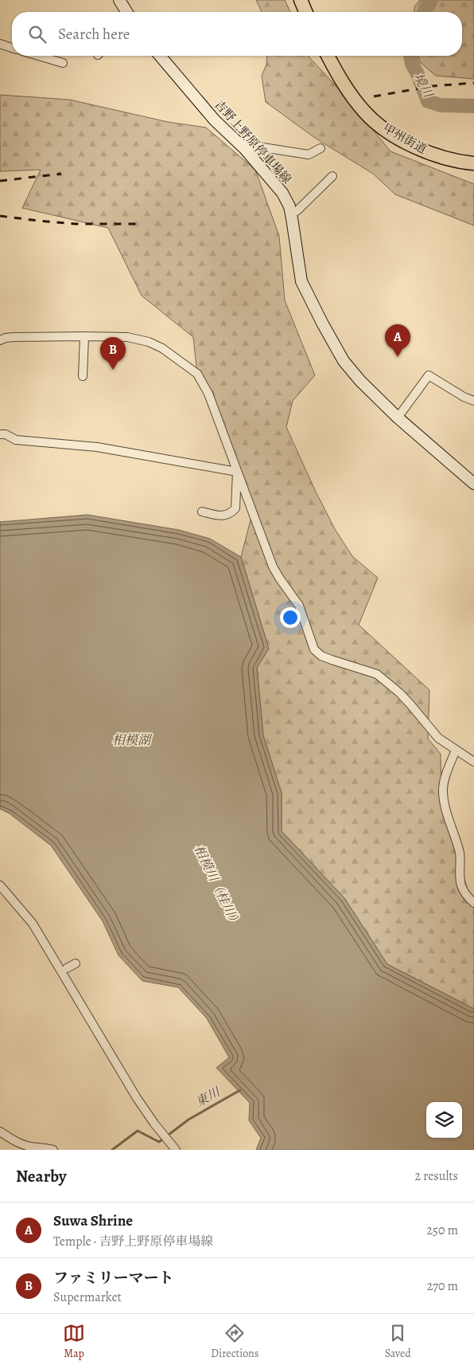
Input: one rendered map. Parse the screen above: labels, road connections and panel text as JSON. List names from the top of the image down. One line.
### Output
{"streets":{"highway":["甲州街道"],"main road":["吉野上野原停車場線"]},"water":["境川","相模湖","相模川（桂川）","東川"],"page":{"search":"Search here","pins":["A","B"],"heading":["Nearby","2 results"],"list":[{"mark":"A","name":"Suwa Shrine","note":"Temple · 吉野上野原停車場線","value":"250 m"},{"mark":"B","name":"ファミリーマート","note":"Supermarket","value":"270 m"}],"nav":["Map","Directions","Saved"]}}
